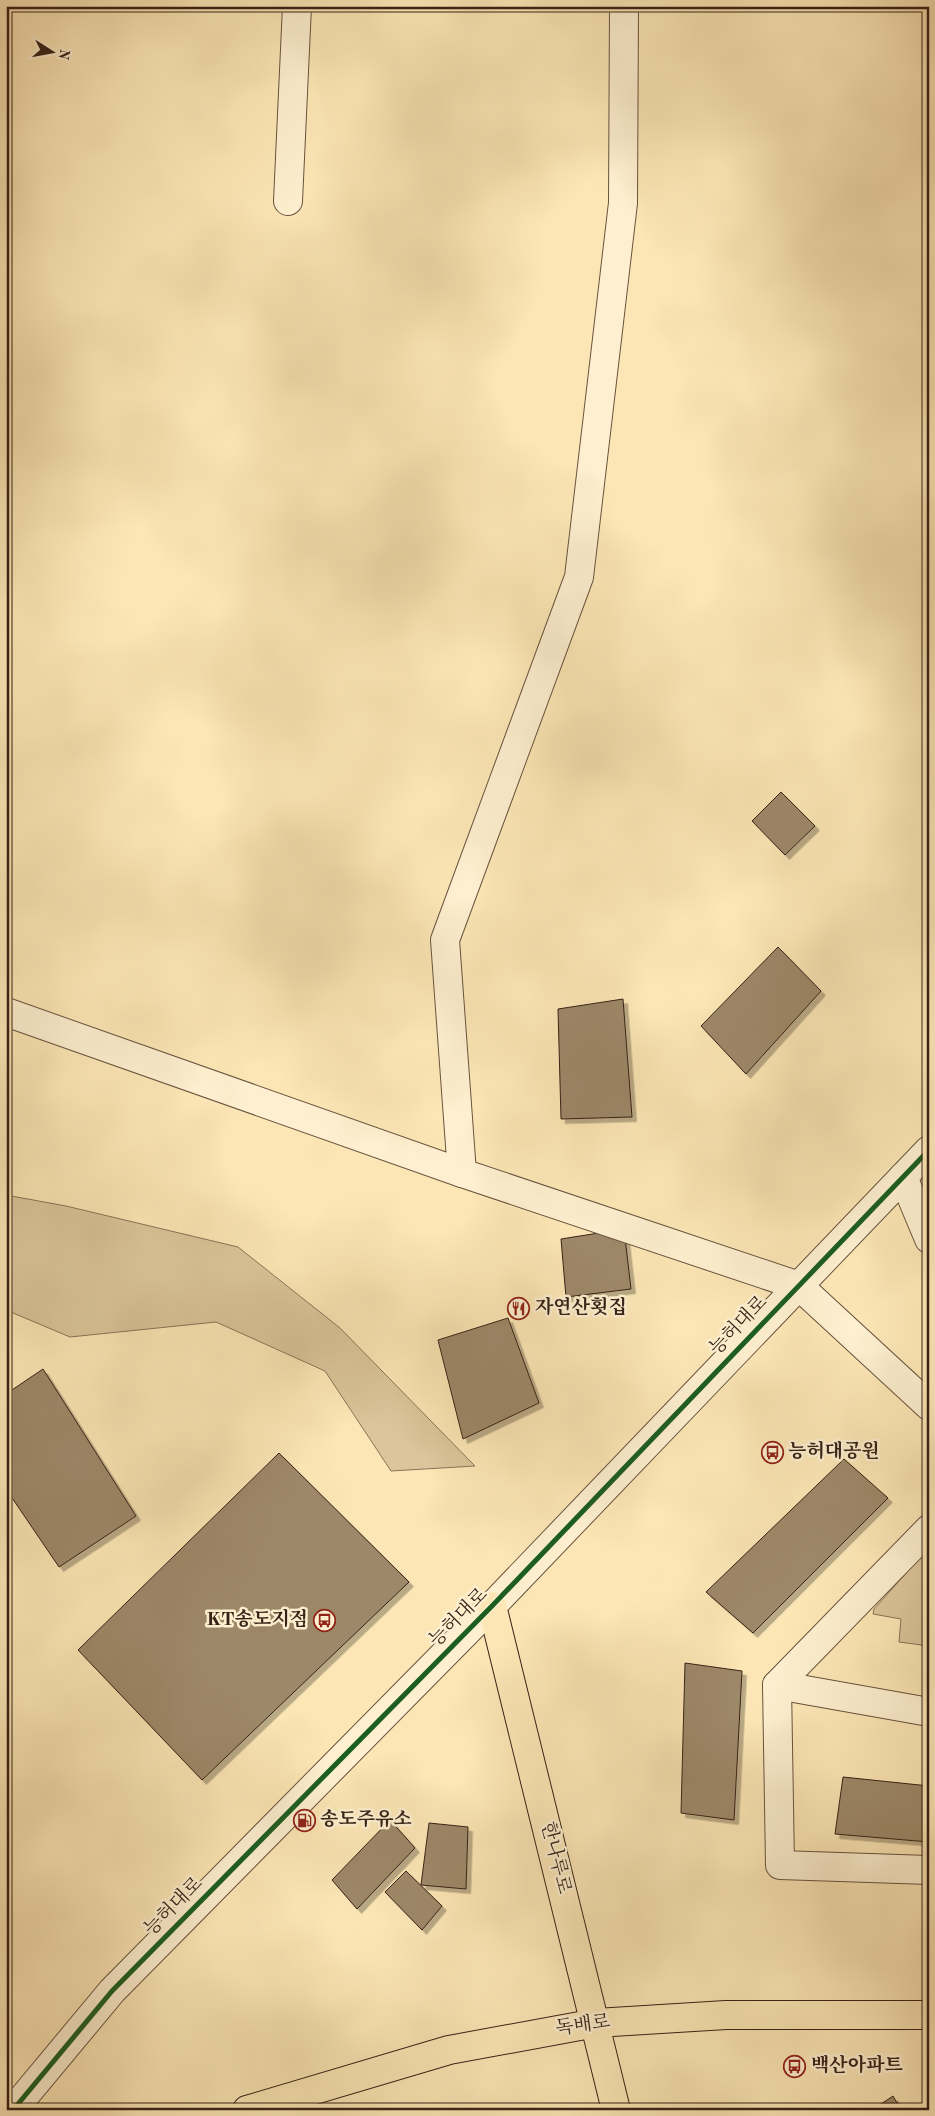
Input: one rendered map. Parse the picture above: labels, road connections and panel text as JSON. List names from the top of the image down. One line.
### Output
{"streets":{"main road":["한나루로","독배로"],"street":["능허대로"]},"crossings":[["능허대로","한나루로"],["한나루로","독배로"]],"places":{"restaurant":["자연산횟집"],"bus stop":["능허대공원","KT송도지점","백산아파트"],"fuel station":["송도주유소"]},"north":"right"}
